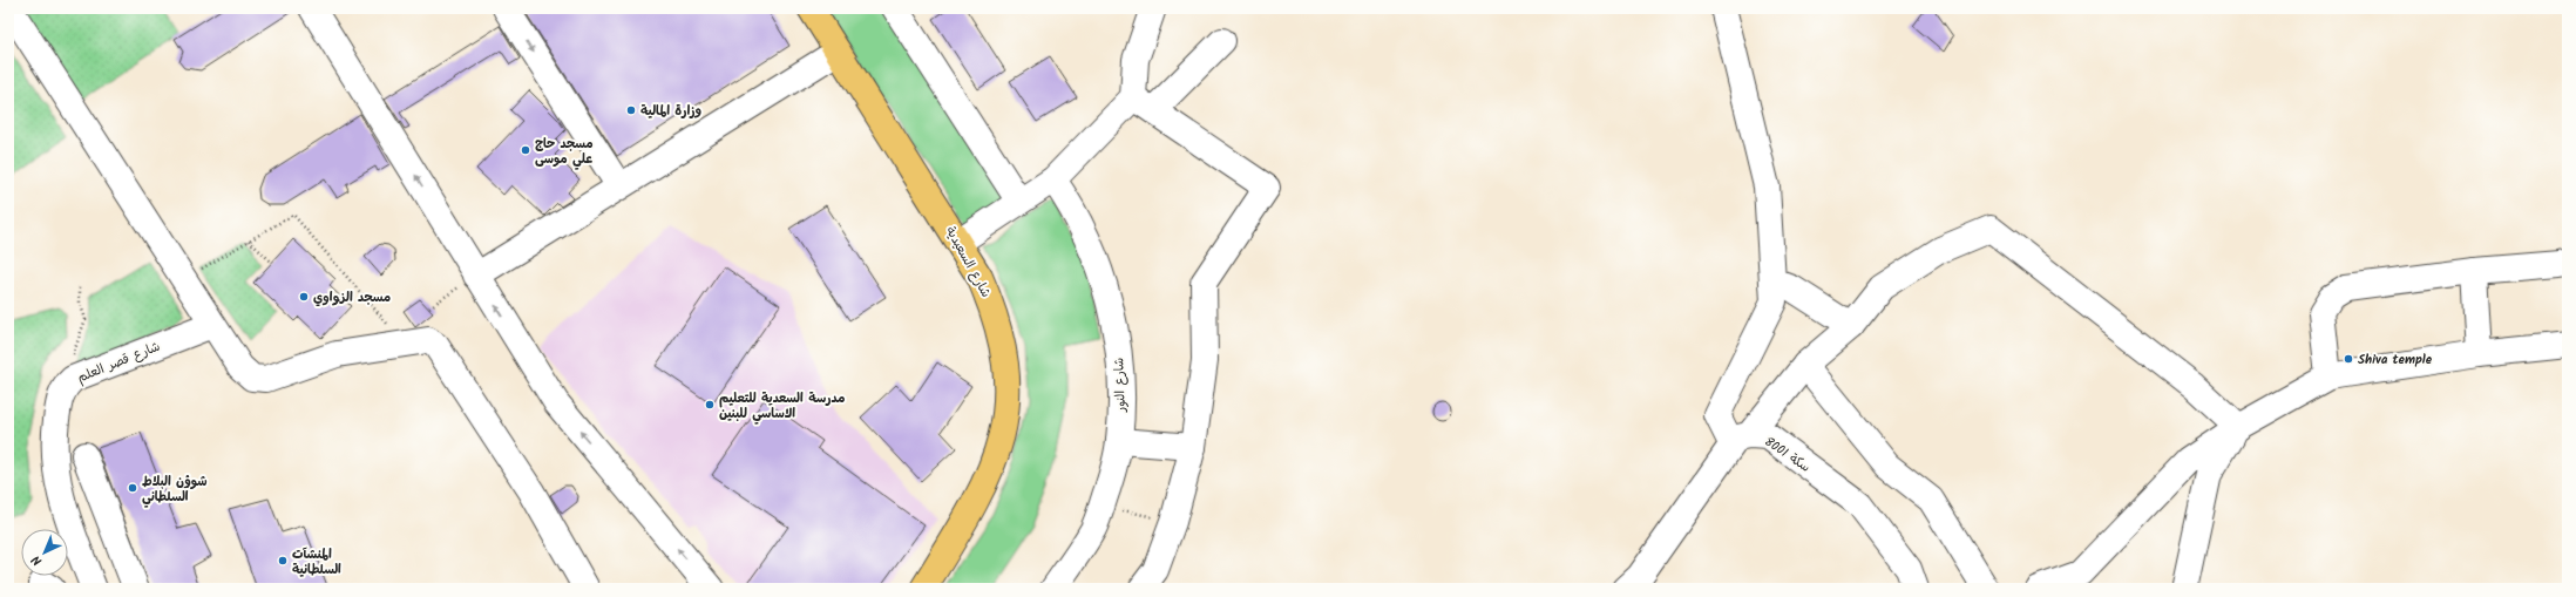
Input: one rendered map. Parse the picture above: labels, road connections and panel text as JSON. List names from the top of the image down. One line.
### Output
{"streets":{"main road":["شارع السعيدية"],"street":["شارع قصر العلم","شارع النور","سكة 8001"]},"places":["وزارة المالية","مسجد حاج علي موسى","مسجد الزواوي","Shiva temple","مدرسة السعدية للتعليم الاساسي للبنين","شوؤن البلاط السلطاني","المنشآت السلطانية"],"north":"bottom left"}
